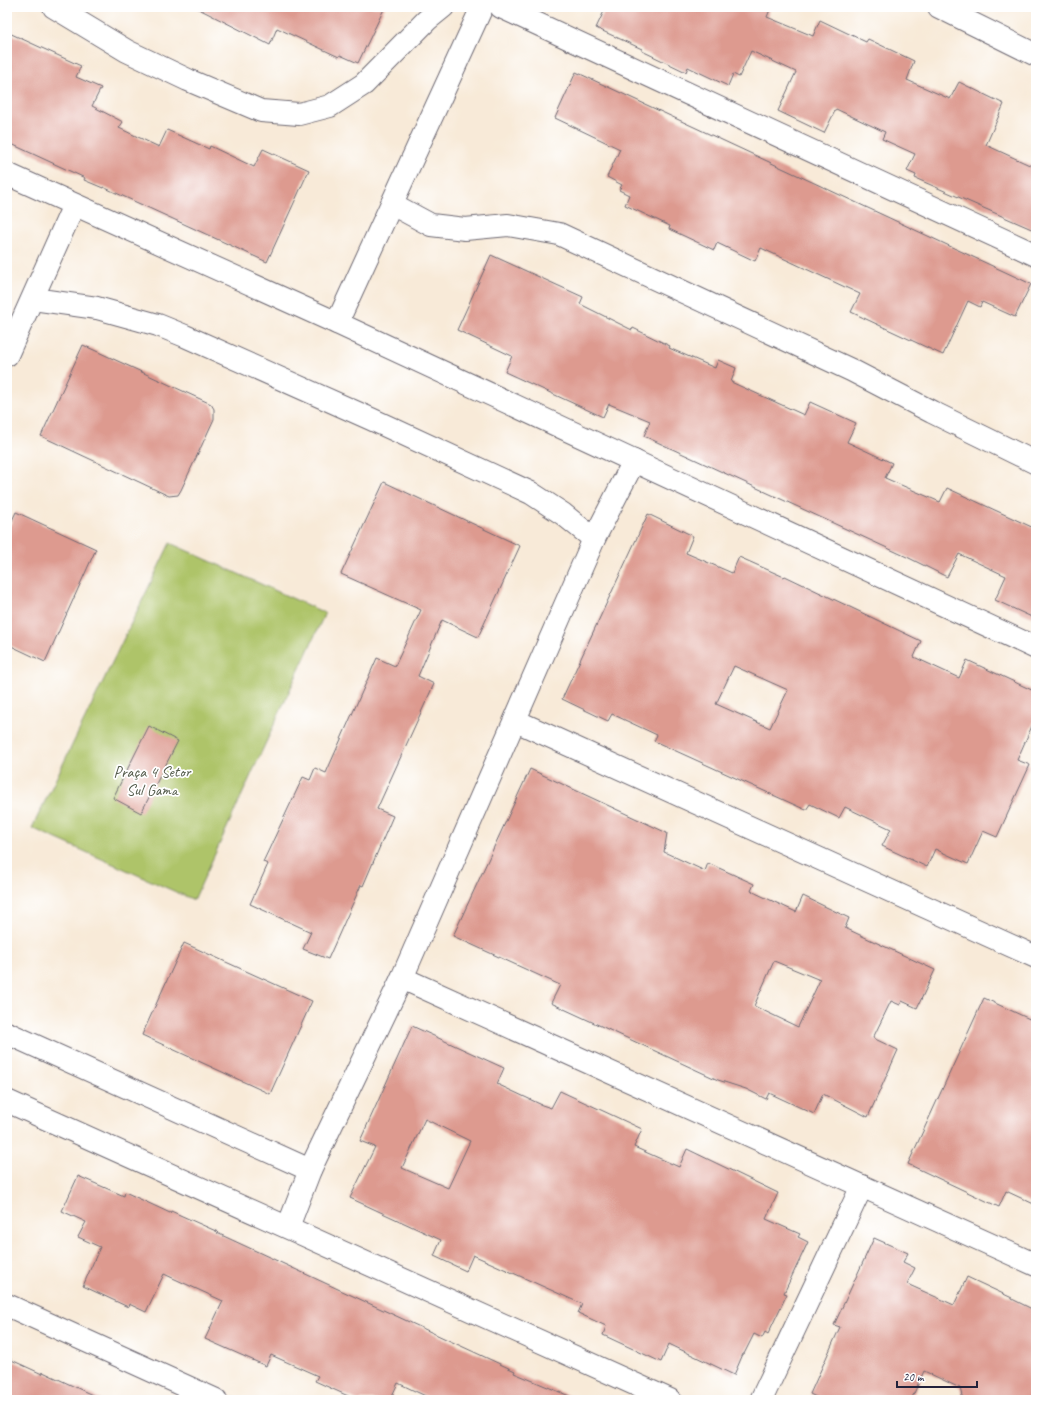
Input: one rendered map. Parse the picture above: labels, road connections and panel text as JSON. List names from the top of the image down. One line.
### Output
{"parks":["Praça 4 Setor Sul Gama"],"scale_bar":"20 m"}
